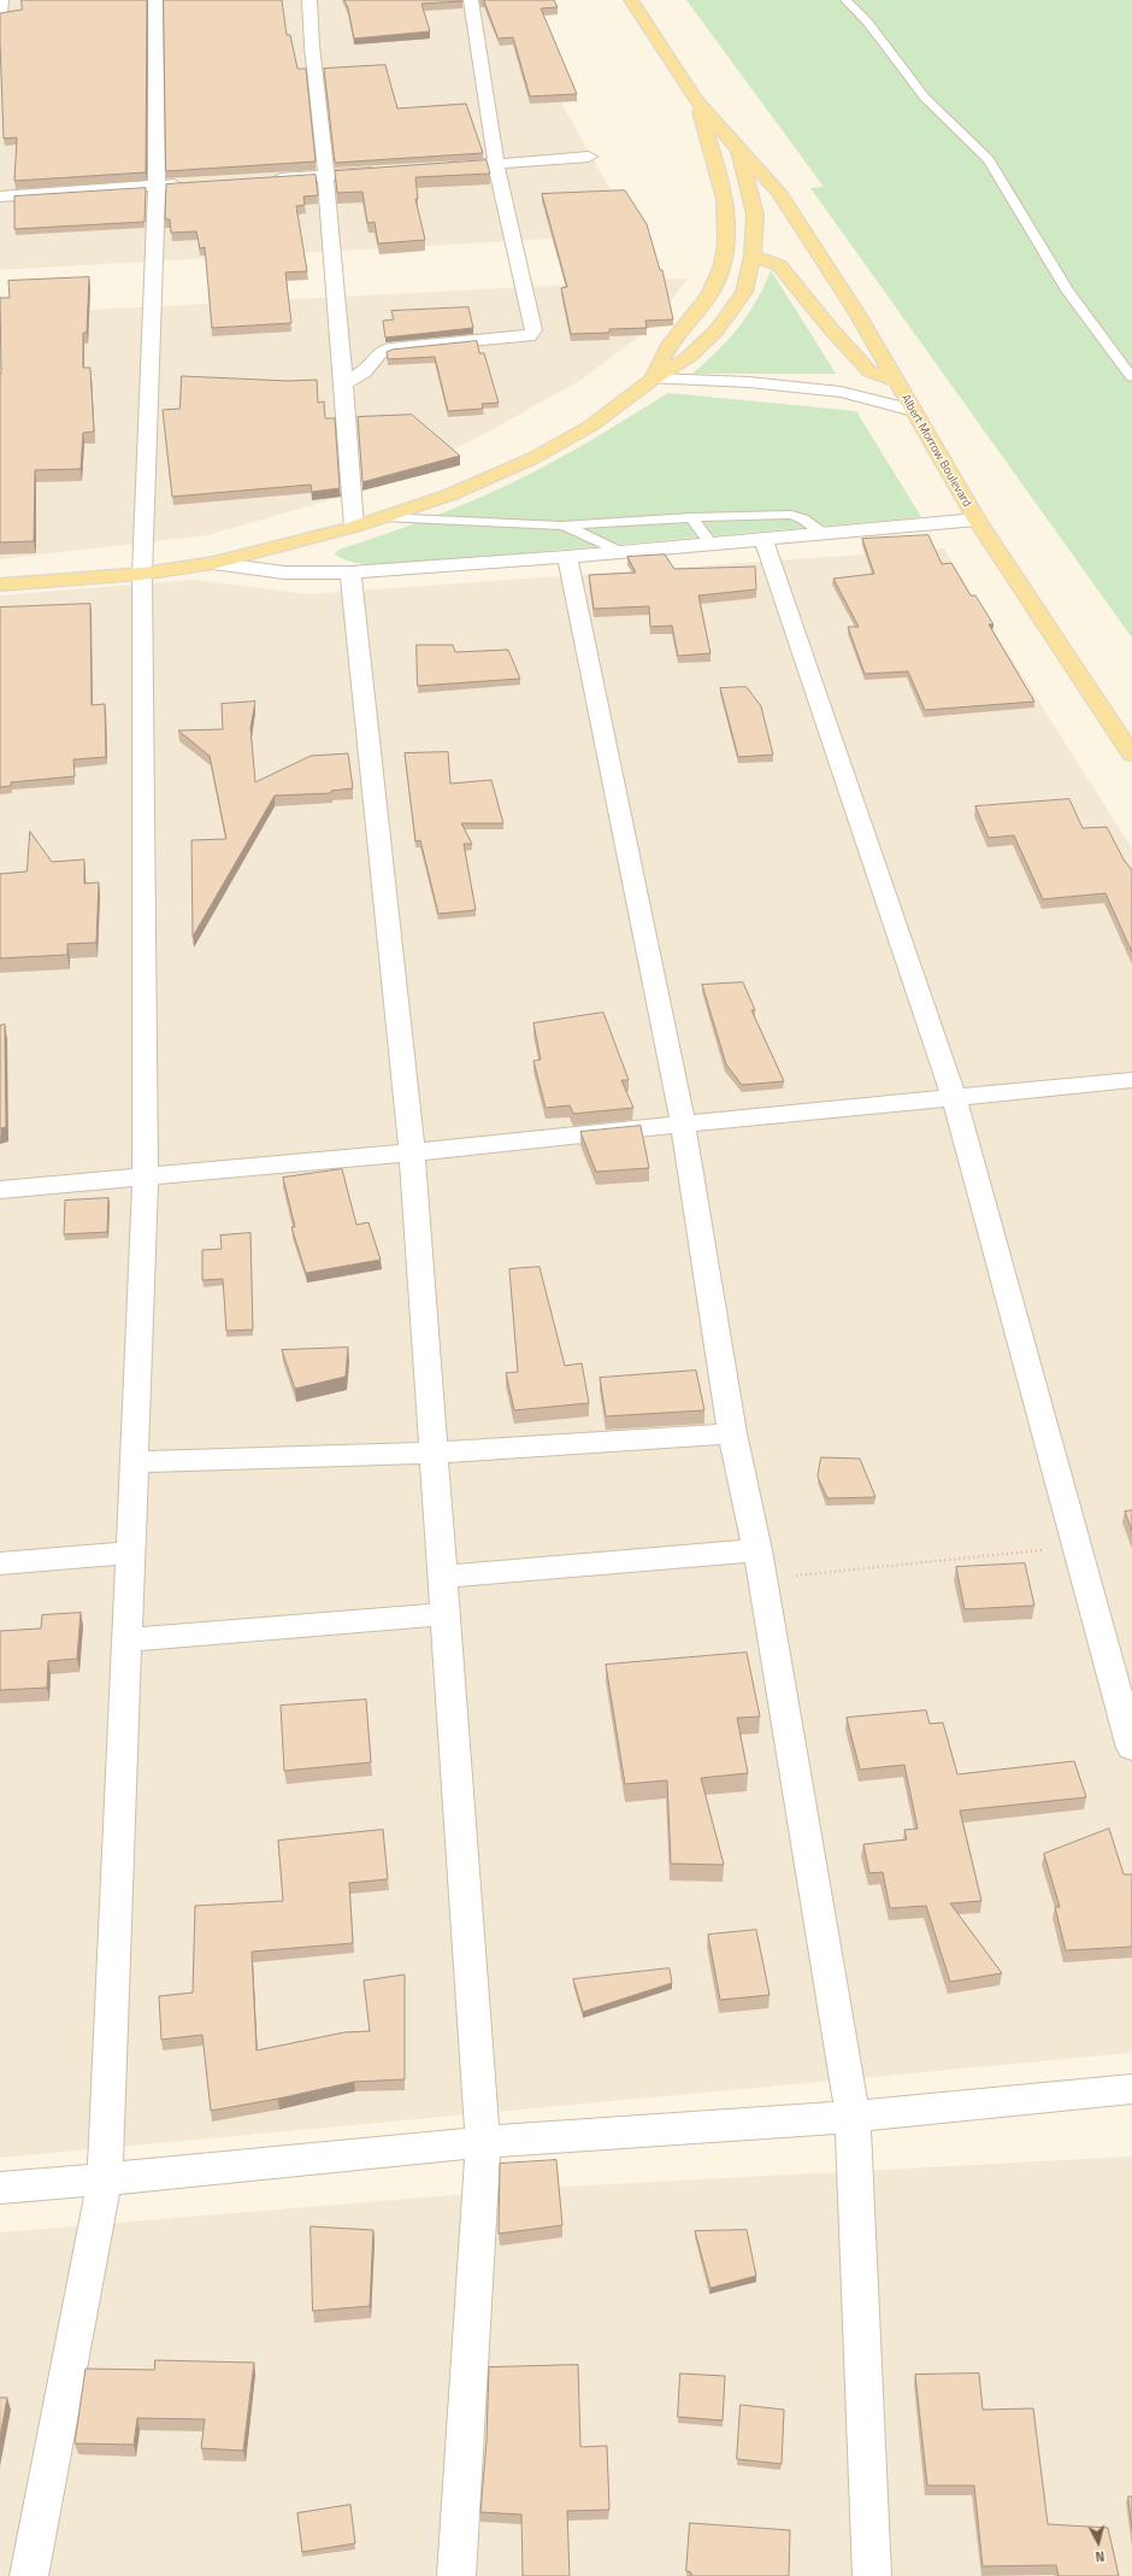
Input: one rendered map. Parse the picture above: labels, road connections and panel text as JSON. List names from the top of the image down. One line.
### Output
{"streets":{"main road":["Albert Morrow Boulevard"]},"north":"bottom"}
